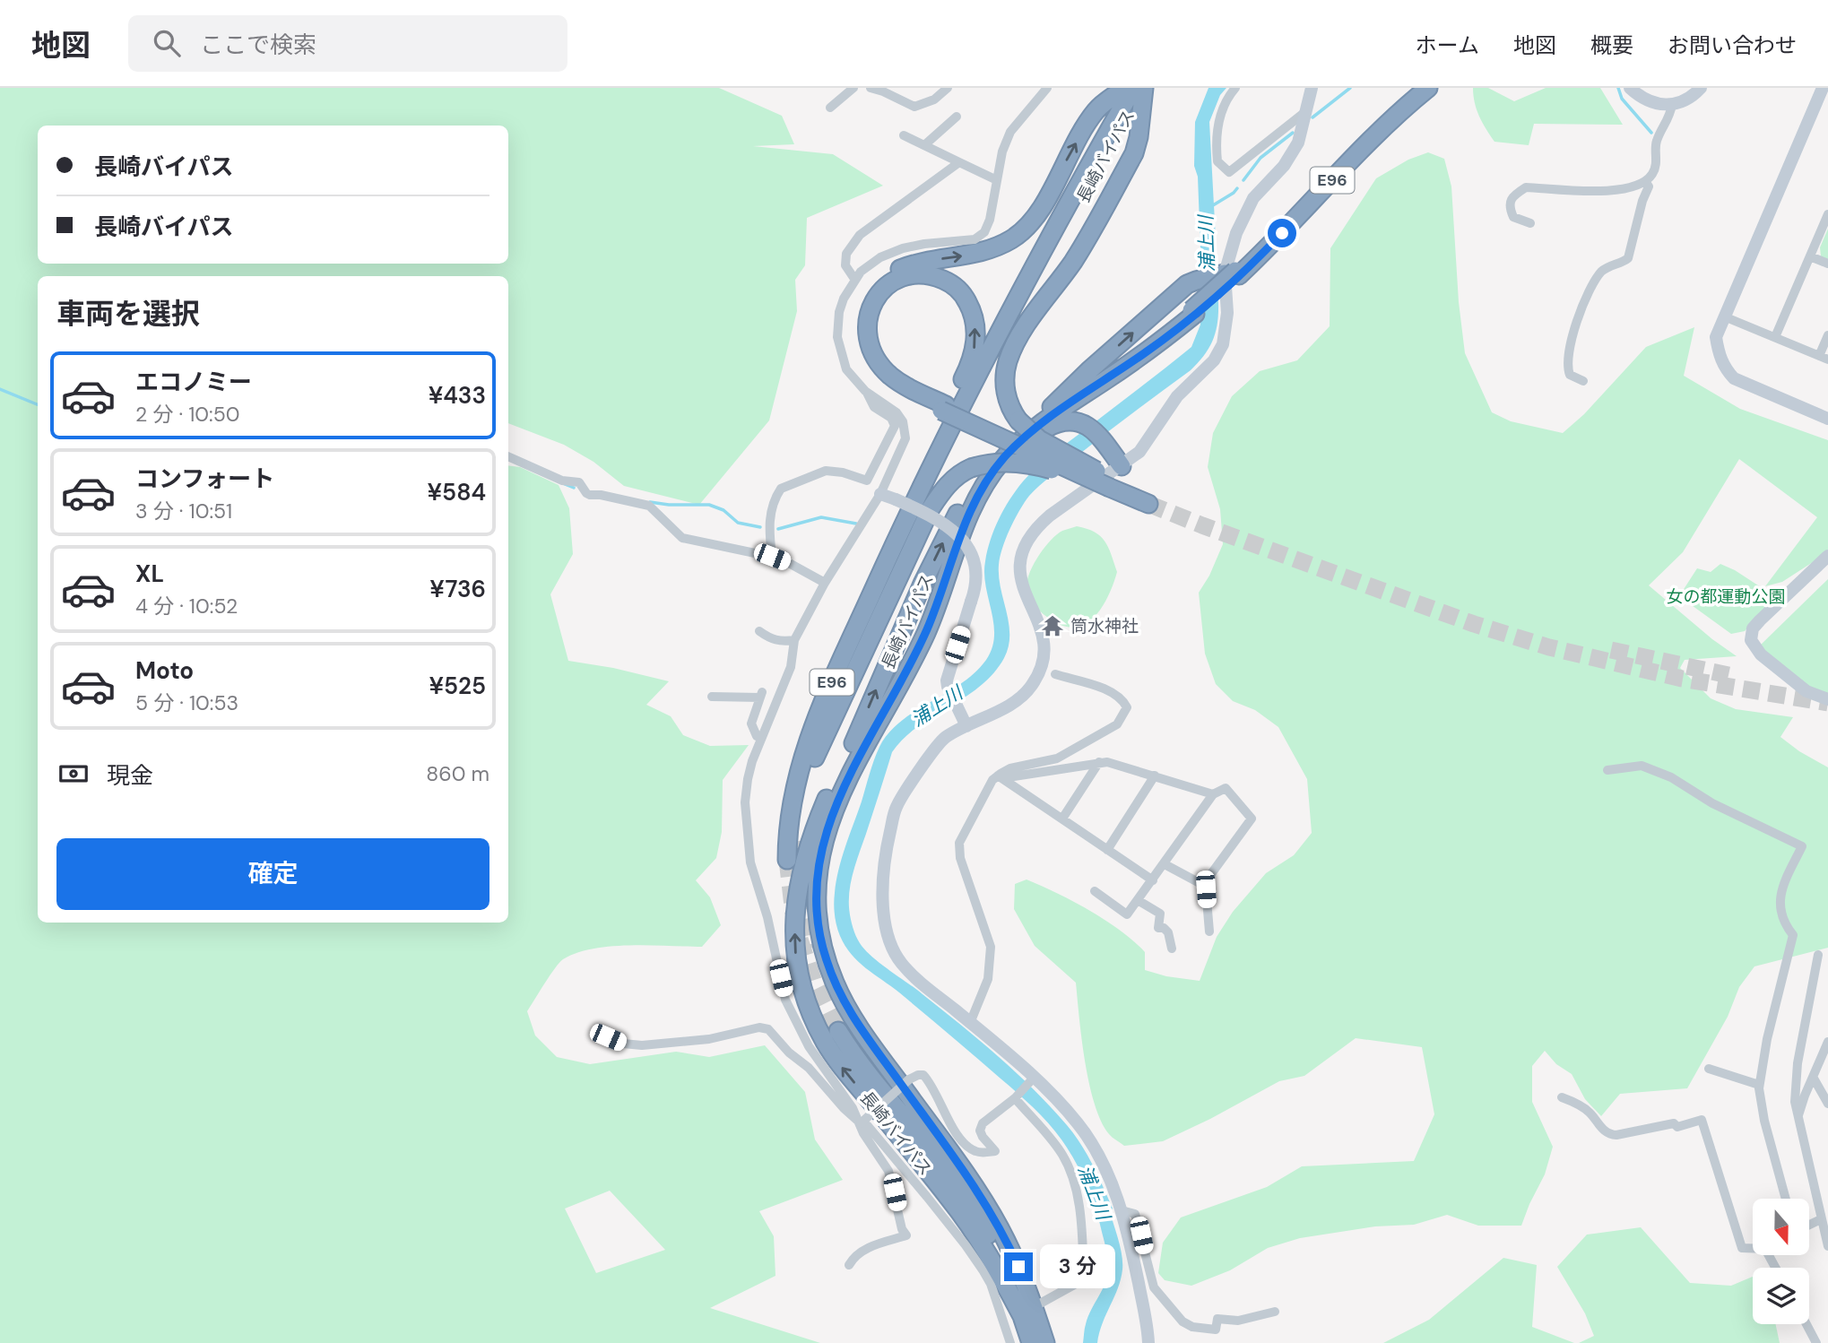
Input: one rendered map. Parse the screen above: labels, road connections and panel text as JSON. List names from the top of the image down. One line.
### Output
{"streets":{"highway":["長崎バイパス","E96"]},"water":["浦上川"],"parks":["女の都運動公園"],"places":{"temple":["筒水神社"]},"north":"bottom","page":{"header":"地図","search":"ここで検索","nav":["ホーム","地図","概要","お問い合わせ"],"banner":["長崎バイパス","長崎バイパス"],"heading":"車両を選択","list":[{"name":"エコノミー","note":"2 分 · 10:50","value":"¥433"},{"name":"コンフォート","note":"3 分 · 10:51","value":"¥584"},{"name":"XL","note":"4 分 · 10:52","value":"¥736"},{"name":"Moto","note":"5 分 · 10:53","value":"¥525"}],"pay":["現金","860 m"],"buttons":"確定","bubble":"3 分"}}
